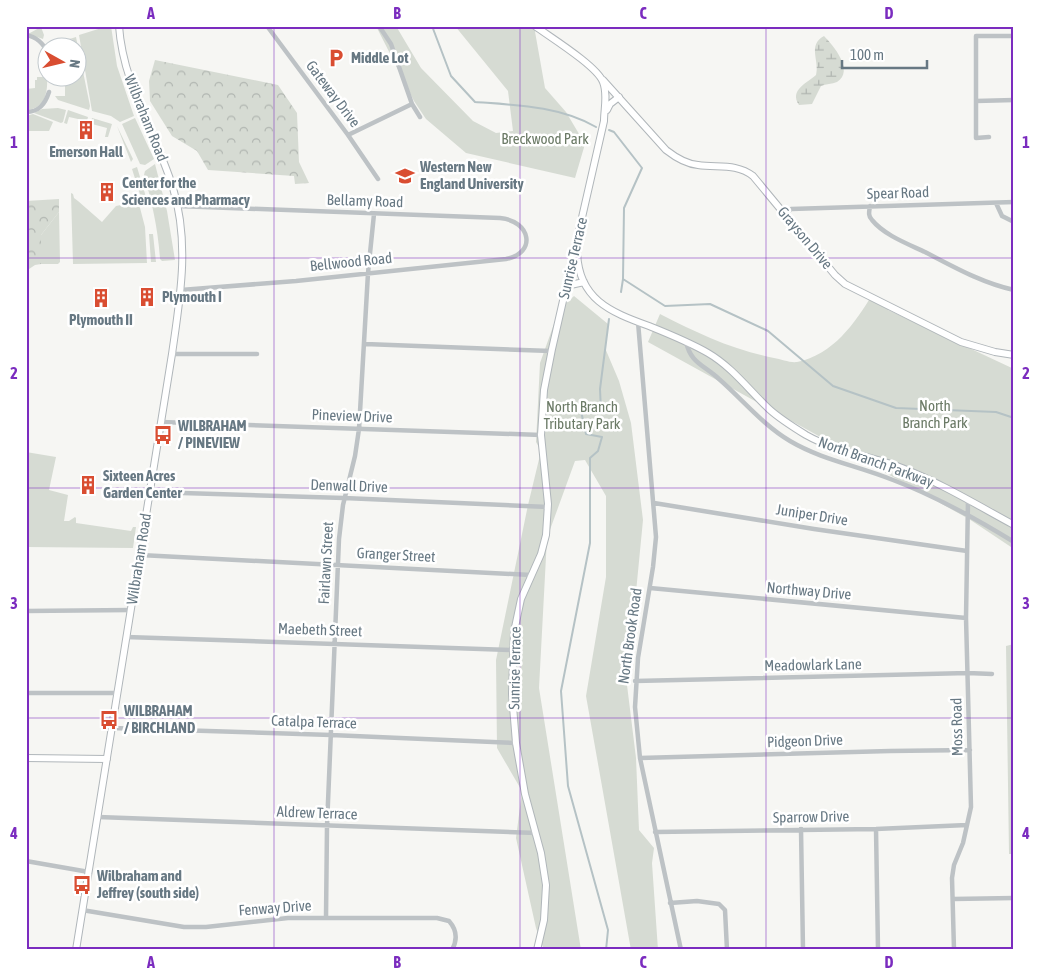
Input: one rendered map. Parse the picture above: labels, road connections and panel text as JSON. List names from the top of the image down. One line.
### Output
{"streets":{"street":["Gateway Drive","Wilbraham Road","Spear Road","Bellamy Road","Grayson Drive","Sunrise Terrace","Bellwood Road","Pineview Drive","North Branch Parkway","Denwall Drive","Juniper Drive","Granger Street","Fairlawn Street","Northway Drive","Maebeth Street","North Brook Road","Meadowlark Lane","Catalpa Terrace","Moss Road","Pidgeon Drive","Aldrew Terrace","Sparrow Drive","Fenway Drive"]},"crossings":[["Wilbraham Road","Bellamy Road"],["Wilbraham Road","Bellwood Road"],["Wilbraham Road","Pineview Drive"],["Wilbraham Road","Denwall Drive"],["Wilbraham Road","Granger Street"],["Wilbraham Road","Maebeth Street"],["Wilbraham Road","Catalpa Terrace"],["Wilbraham Road","Aldrew Terrace"],["Wilbraham Road","Fenway Drive"],["Spear Road","Grayson Drive"],["Bellamy Road","Bellwood Road"],["Bellamy Road","Fairlawn Street"],["Sunrise Terrace","Pineview Drive"],["Sunrise Terrace","North Branch Parkway"],["Sunrise Terrace","Denwall Drive"],["Sunrise Terrace","Granger Street"],["Sunrise Terrace","Maebeth Street"],["Sunrise Terrace","Catalpa Terrace"],["Sunrise Terrace","Aldrew Terrace"],["Bellwood Road","Fairlawn Street"],["Pineview Drive","Fairlawn Street"],["North Branch Parkway","North Brook Road"],["North Branch Parkway","Moss Road"],["Denwall Drive","Fairlawn Street"],["Juniper Drive","North Brook Road"],["Juniper Drive","Moss Road"],["Granger Street","Fairlawn Street"],["Fairlawn Street","Maebeth Street"],["Fairlawn Street","Catalpa Terrace"],["Fairlawn Street","Aldrew Terrace"],["Fairlawn Street","Fenway Drive"],["Northway Drive","North Brook Road"],["Northway Drive","Moss Road"],["North Brook Road","Meadowlark Lane"],["North Brook Road","Pidgeon Drive"],["North Brook Road","Sparrow Drive"],["Meadowlark Lane","Moss Road"],["Moss Road","Pidgeon Drive"],["Moss Road","Sparrow Drive"]],"parks":["Breckwood Park","North Branch Park","North Branch Tributary Park"],"places":{"parking":["Middle Lot"],"building":["Emerson Hall","Center for the Sciences and Pharmacy","Plymouth I","Plymouth II","Sixteen Acres Garden Center"],"school or university":["Western New England University"],"bus stop":["WILBRAHAM / PINEVIEW","WILBRAHAM / BIRCHLAND","Wilbraham and Jeffrey (south side)"]},"scale_bar":"100 m","north":"right","grid":{"columns":["A","B","C","D"],"rows":["1","2","3","4"]}}
